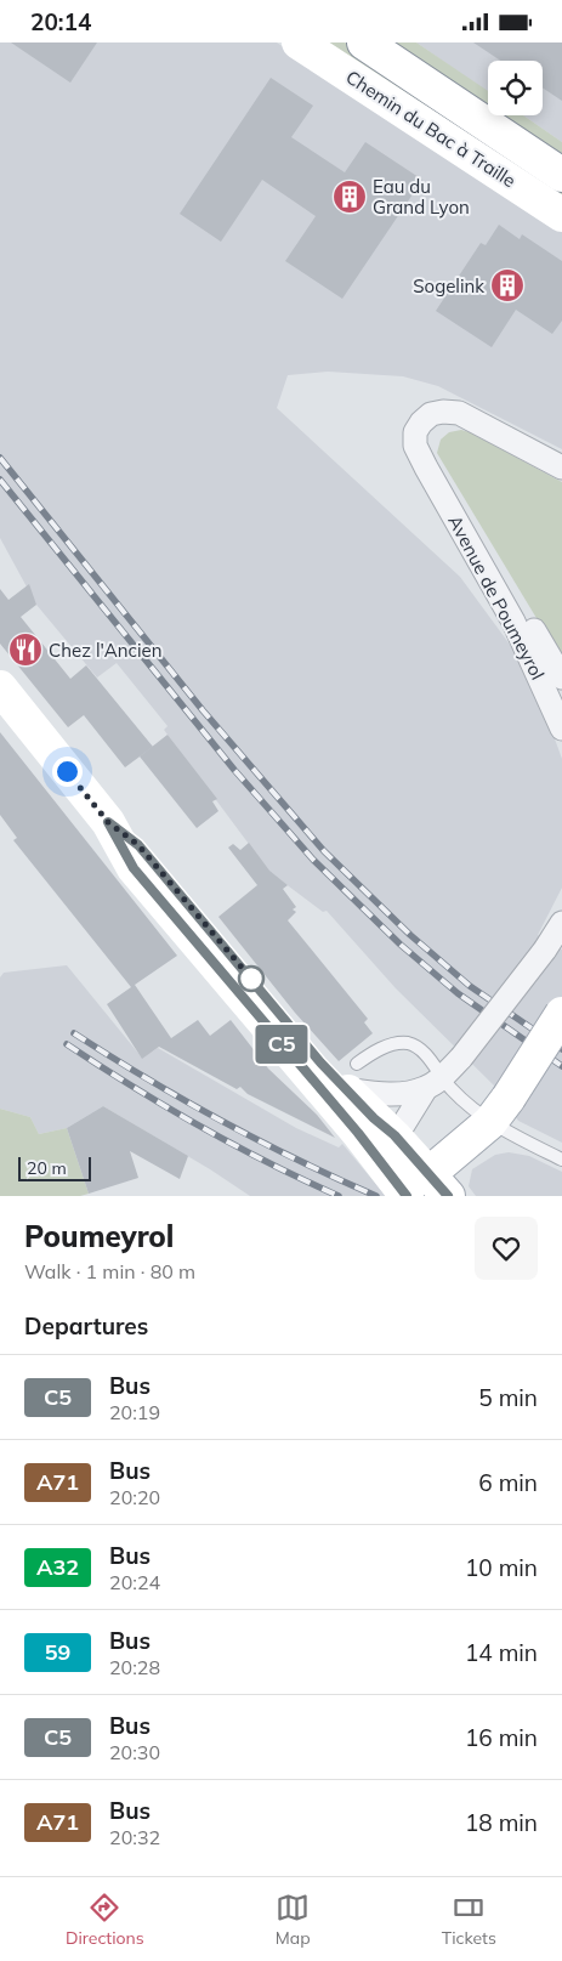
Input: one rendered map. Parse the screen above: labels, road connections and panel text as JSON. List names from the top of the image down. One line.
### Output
{"streets":{"main road":["Chemin du Bac à Traille"],"street":["Avenue de Poumeyrol"]},"places":{"building":["Eau du Grand Lyon","Sogelink"],"restaurant":["Chez l'Ancien"]},"lines":["bus line C5"],"scale_bar":"20 m","page":{"status":"20:14","on_map":"C5","scale":"20 m","heading":[["Poumeyrol","Walk · 1 min · 80 m"],"Departures"],"list":[{"mark":"C5","name":"Bus","note":"20:19","value":"5 min"},{"mark":"A71","name":"Bus","note":"20:20","value":"6 min"},{"mark":"A32","name":"Bus","note":"20:24","value":"10 min"},{"mark":"59","name":"Bus","note":"20:28","value":"14 min"},{"mark":"C5","name":"Bus","note":"20:30","value":"16 min"},{"mark":"A71","name":"Bus","note":"20:32","value":"18 min"}],"tabs":["Directions","Map","Tickets"]}}
